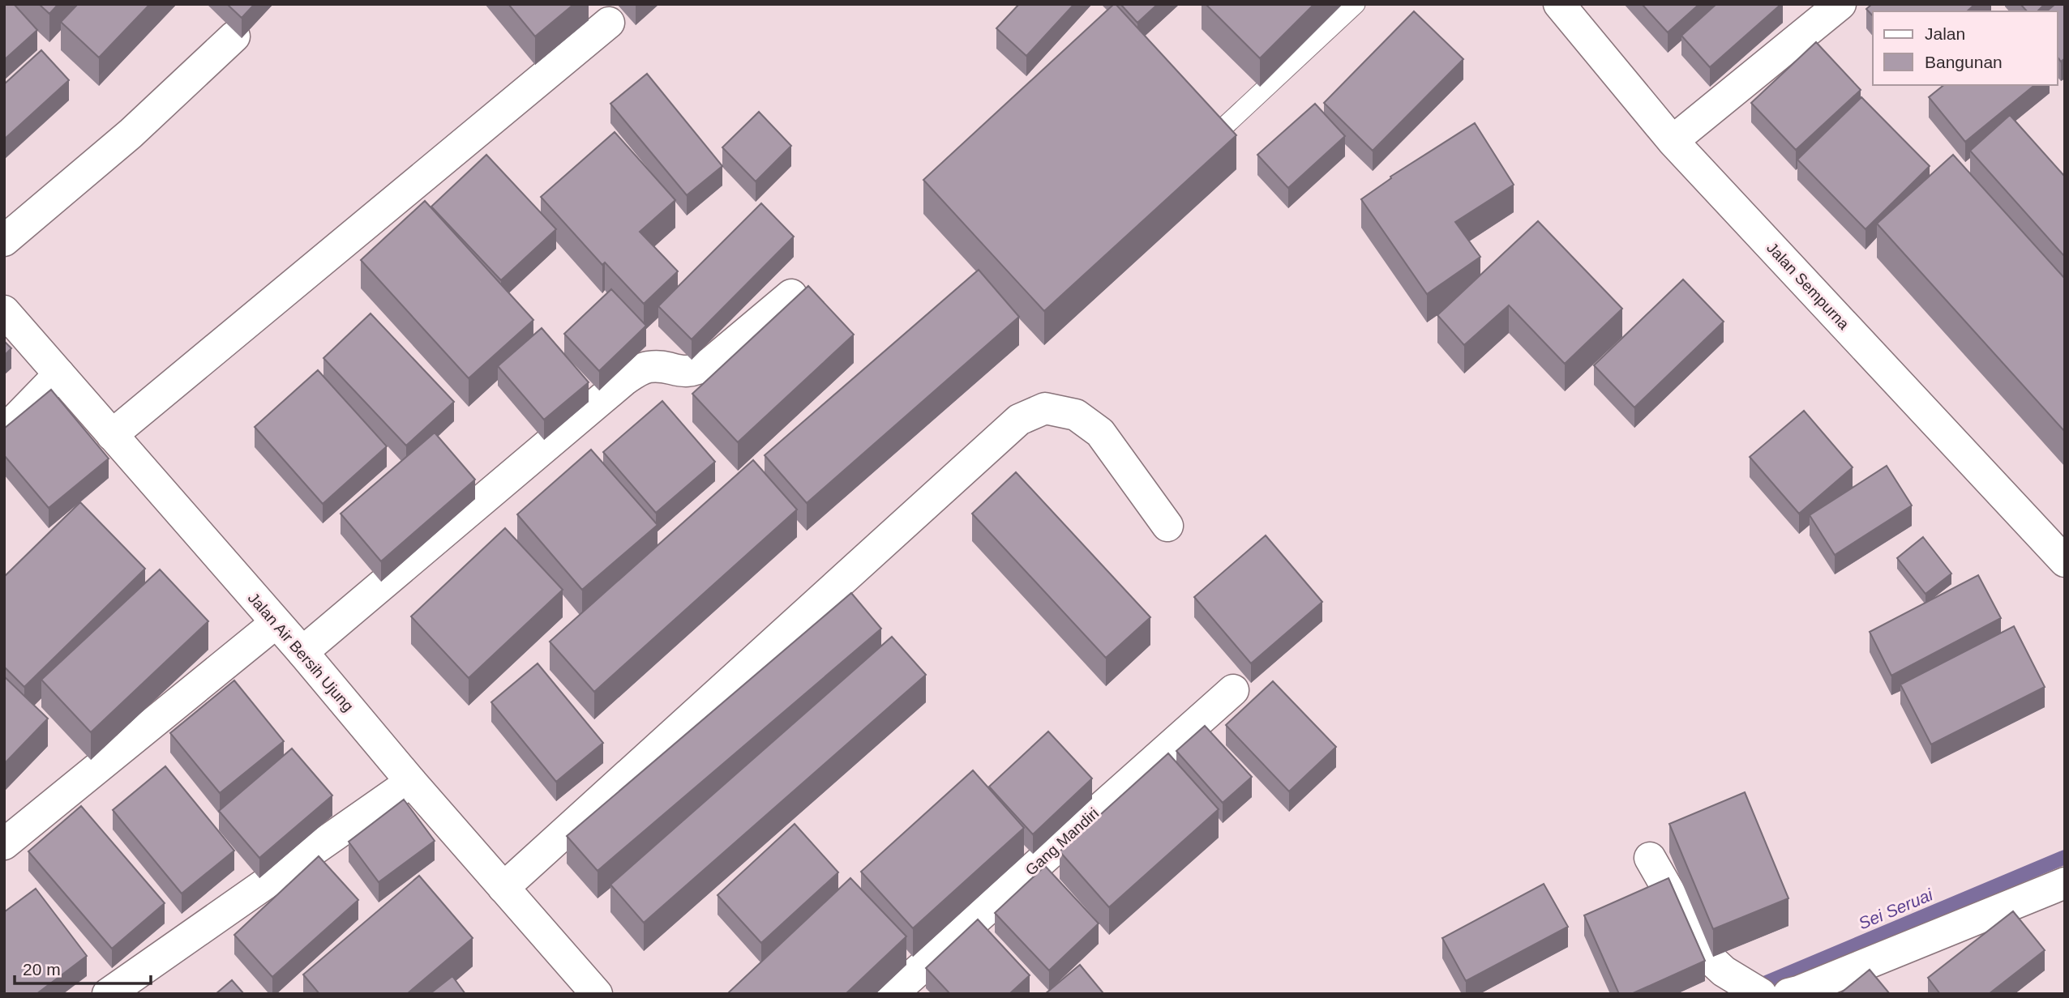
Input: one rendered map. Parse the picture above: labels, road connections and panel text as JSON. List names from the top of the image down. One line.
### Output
{"streets":{"street":["Jalan Sempurna","Jalan Air Bersih Ujung","Gang Mandiri"]},"water":["Sei Seruai"],"legend":["Jalan","Bangunan"],"scale_bar":"20 m"}
